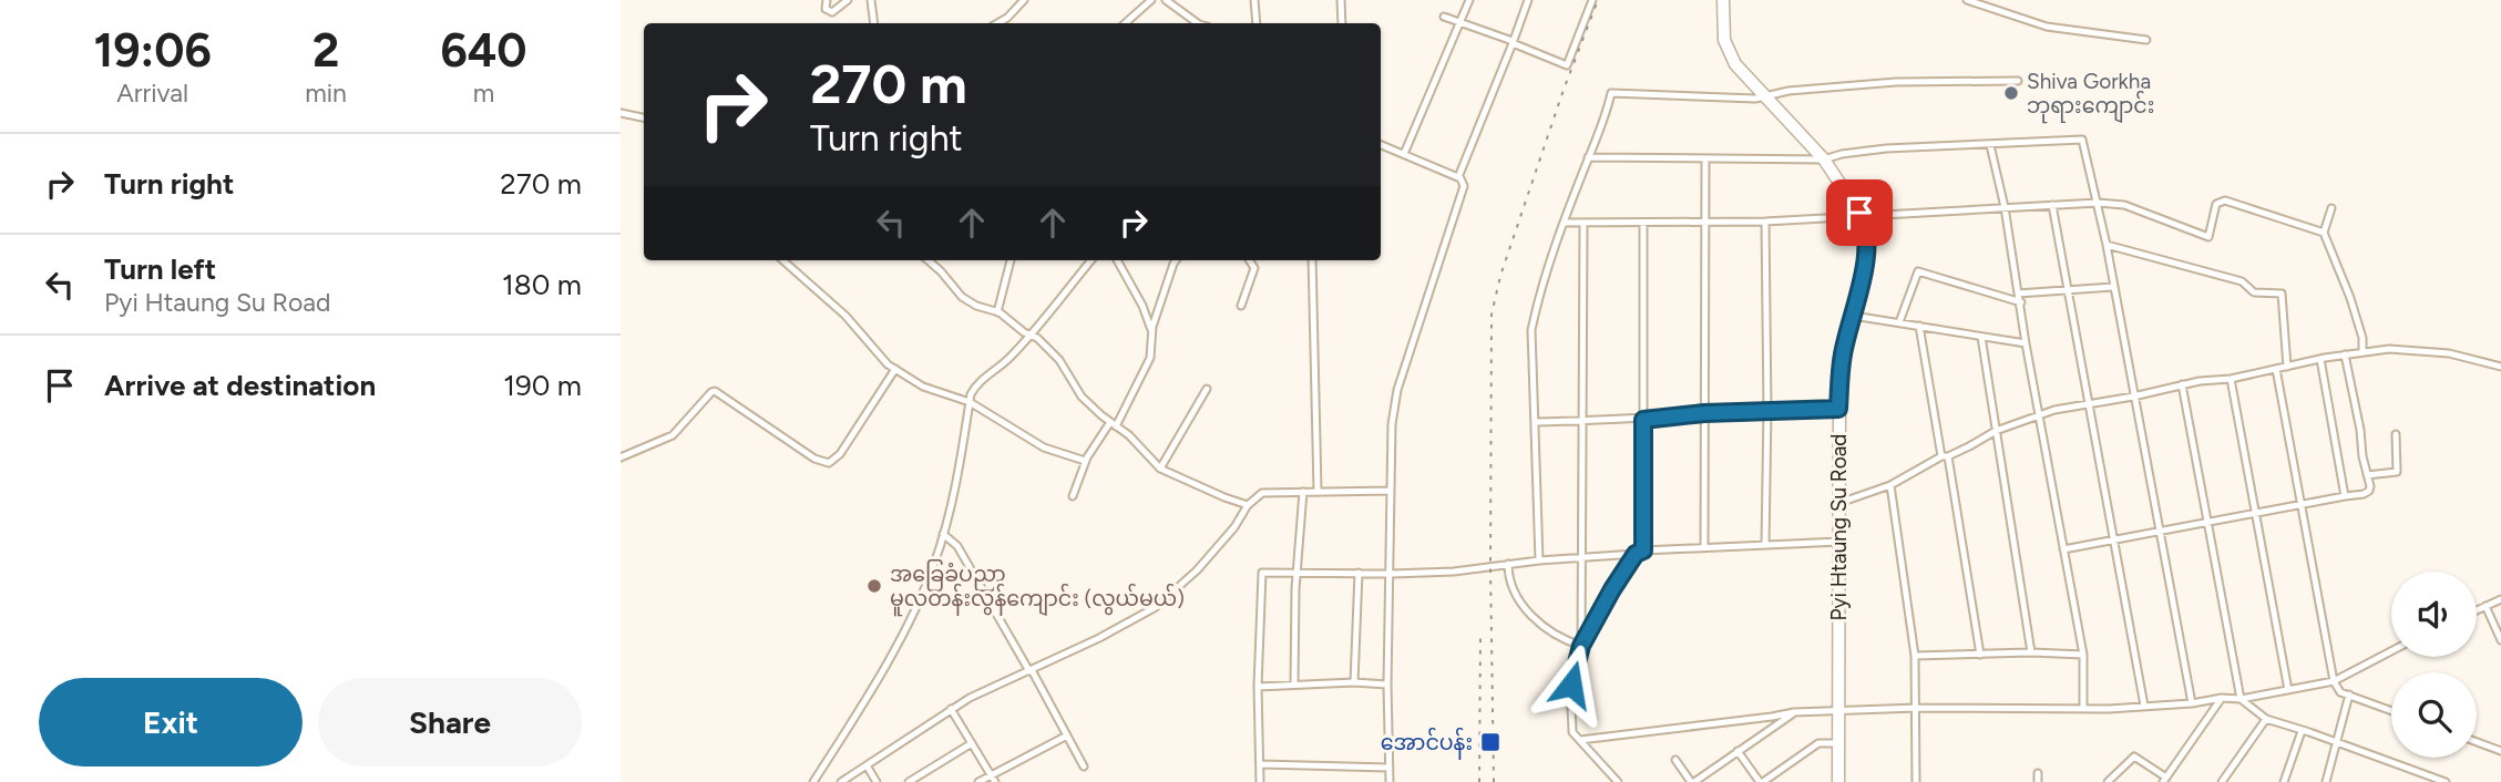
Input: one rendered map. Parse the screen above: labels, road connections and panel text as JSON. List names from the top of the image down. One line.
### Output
{"streets":{"highway":["Pyi Htaung Su Road"]},"places":{"other":["Shiva Gorkha ဘုရားကျောင်း","အခြေခံပညာ မူလတန်းလွန်ကျောင်း (လွယ်မယ်)"],"transit":["အောင်ပန်း"]},"page":{"eta":["19:06","Arrival","2","min","640","m"],"turn":["270 m","Turn right"],"list":[{"name":"Turn right","value":"270 m"},{"name":"Turn left","note":"Pyi Htaung Su Road","value":"180 m"},{"name":"Arrive at destination","value":"190 m"}],"buttons":["Exit","Share"]}}
